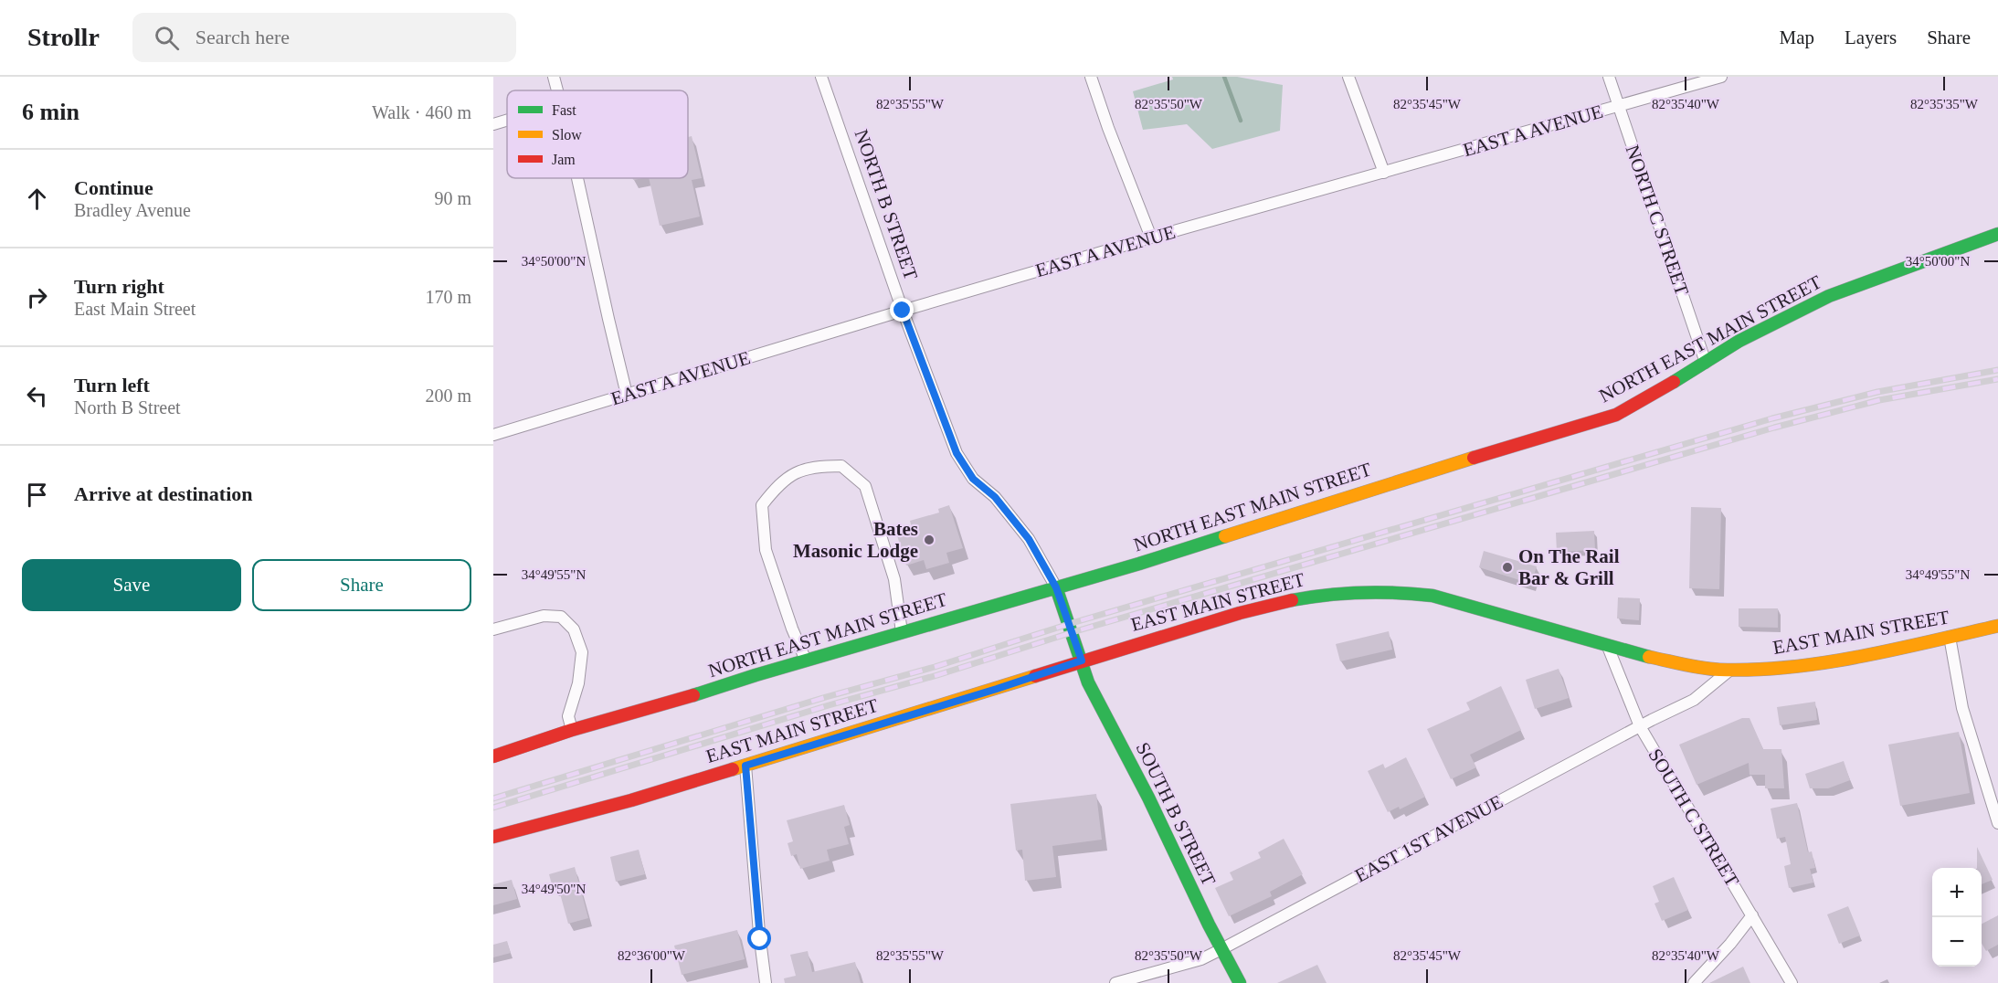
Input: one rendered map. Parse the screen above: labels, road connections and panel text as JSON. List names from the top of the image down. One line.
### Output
{"streets":{"street":["EAST A AVENUE","NORTH B STREET","NORTH C STREET","NORTH EAST MAIN STREET","EAST MAIN STREET","SOUTH B STREET","SOUTH C STREET","EAST 1ST AVENUE"]},"crossings":[["EAST A AVENUE","NORTH B STREET"],["EAST A AVENUE","NORTH C STREET"],["NORTH B STREET","NORTH EAST MAIN STREET"],["NORTH B STREET","EAST MAIN STREET"],["NORTH B STREET","SOUTH B STREET"],["NORTH C STREET","NORTH EAST MAIN STREET"],["EAST MAIN STREET","SOUTH B STREET"],["EAST MAIN STREET","SOUTH C STREET"],["EAST MAIN STREET","EAST 1ST AVENUE"],["SOUTH B STREET","EAST 1ST AVENUE"],["SOUTH C STREET","EAST 1ST AVENUE"]],"places":["Bates Masonic Lodge","On The Rail Bar & Grill"],"legend":["Fast","Slow","Jam"],"page":{"header":"Strollr","search":"Search here","nav":["Map","Layers","Share"],"heading":["6 min","Walk · 460 m"],"list":[["Continue","Bradley Avenue","90 m"],["Turn right","East Main Street","170 m"],["Turn left","North B Street","200 m"],"Arrive at destination"],"buttons":["Save","Share"],"map_buttons":["+","−"]},"coordinates":["82°35'55\"W","82°35'50\"W","82°35'45\"W","82°35'40\"W","82°35'35\"W","34°50'00\"N","34°49'55\"N","34°49'50\"N","82°36'00\"W"]}
